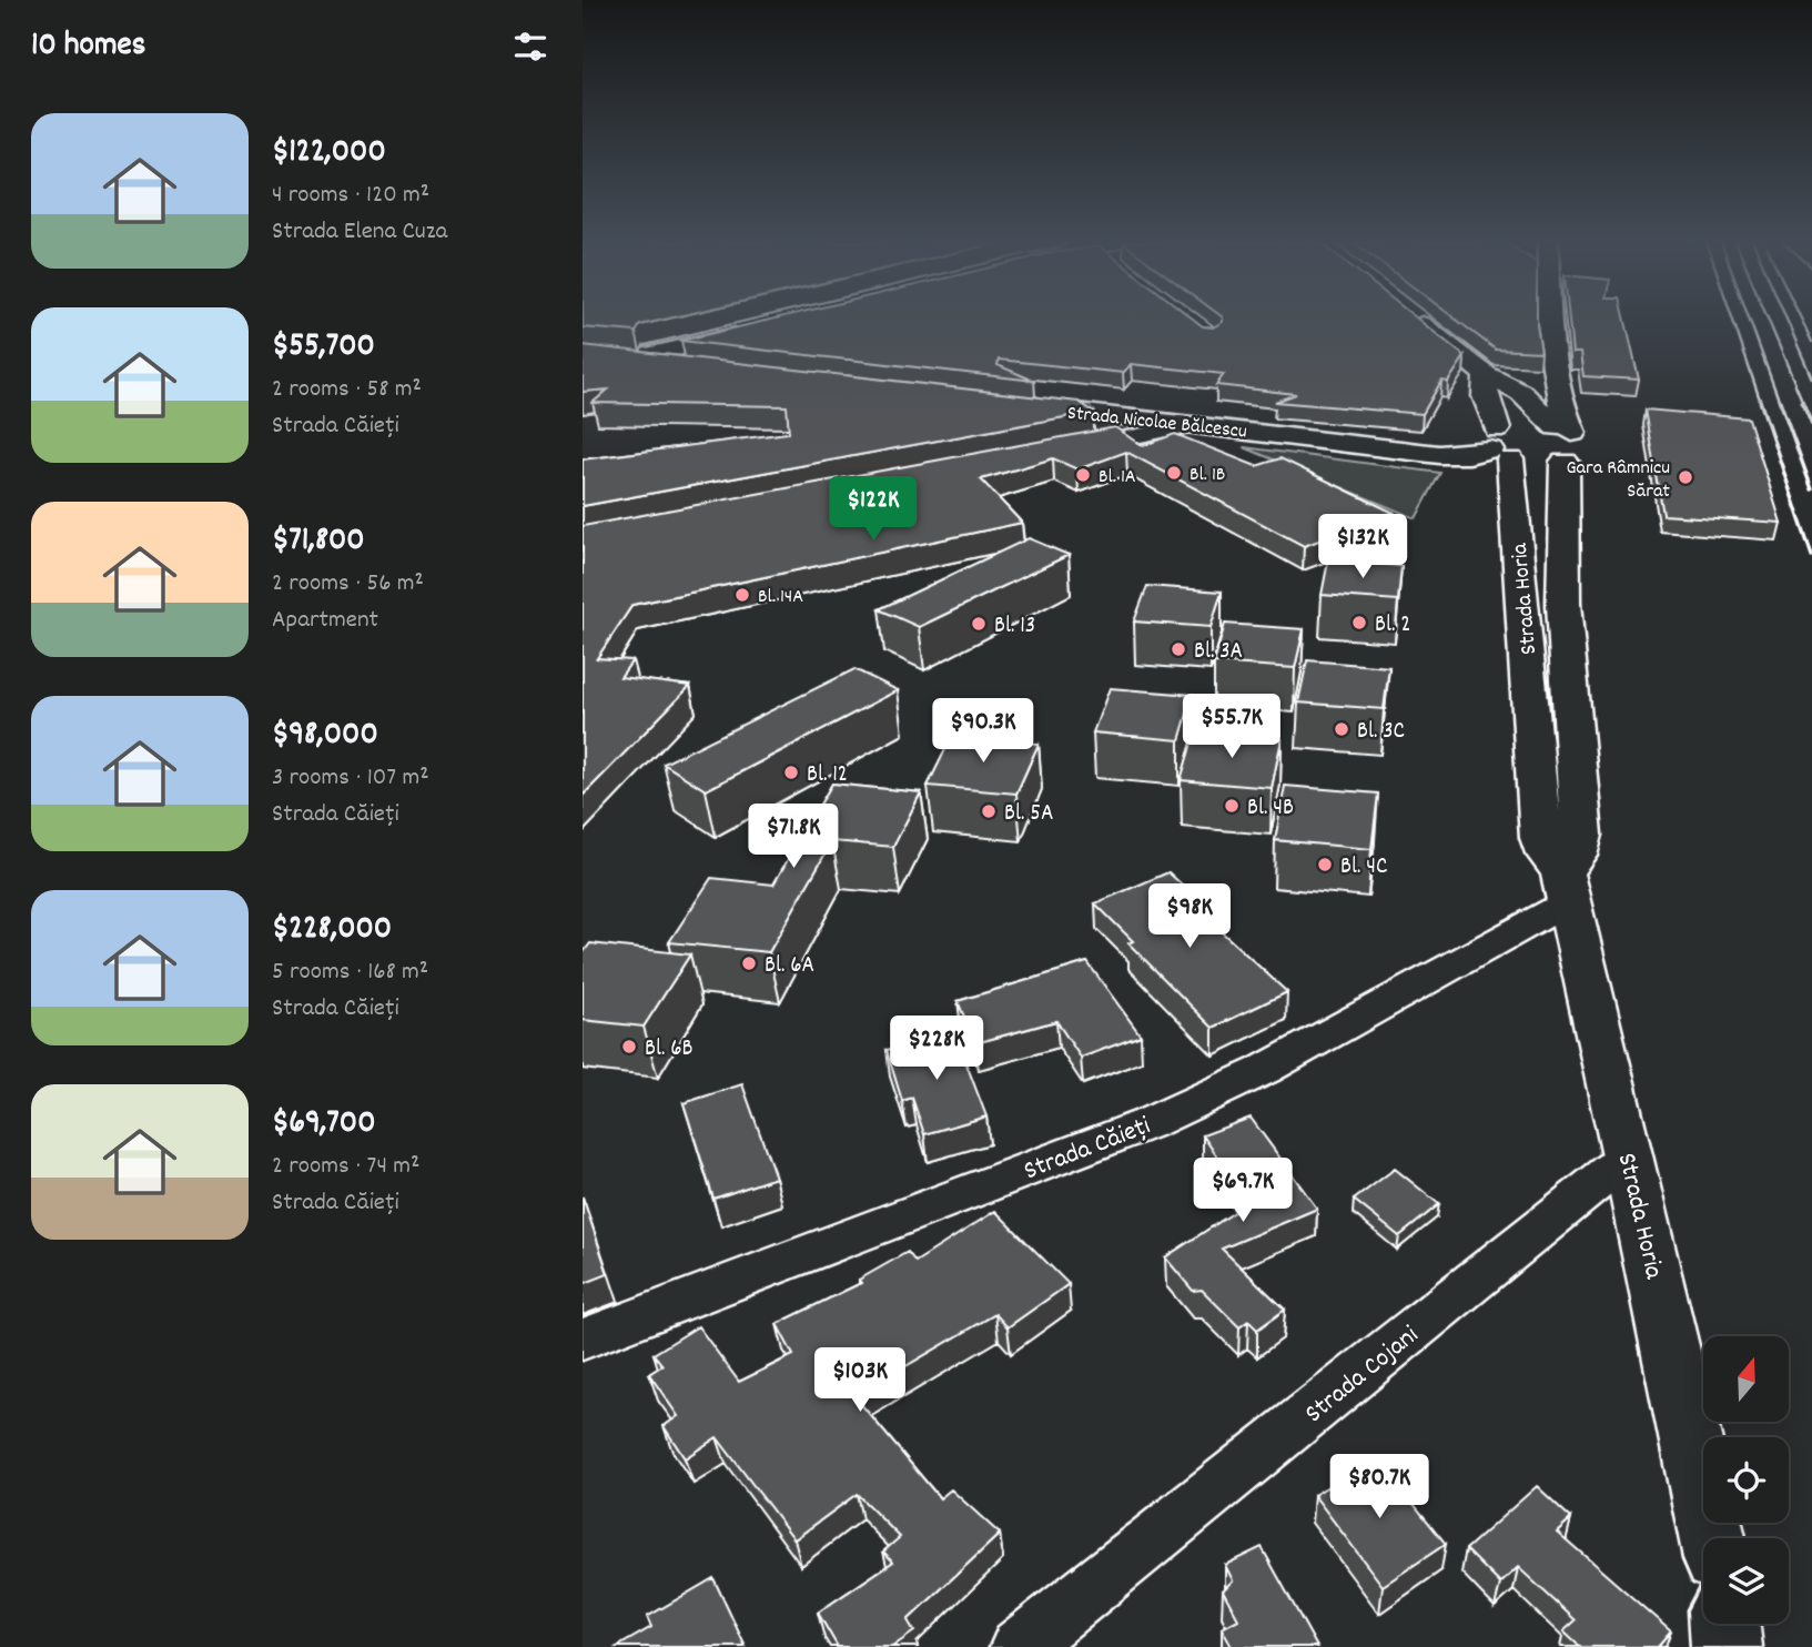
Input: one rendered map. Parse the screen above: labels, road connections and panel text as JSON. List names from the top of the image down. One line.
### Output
{"streets":{"street":["Strada Nicolae Bălcescu","Strada Horia","Strada Căieți","Strada Cojani"]},"crossings":[["Strada Nicolae Bălcescu","Strada Horia"],["Strada Horia","Strada Căieți"],["Strada Horia","Strada Cojani"]],"places":["Bl. 1B","Bl. 1A","Gara Râmnicu Sărat","Bl. 14A","Bl. 2","Bl. 13","Bl. 3A","Bl. 3C","Bl. 12","Bl. 4B","Bl. 5A","Bl. 4C","Bl. 6A","Bl. 6B"],"north":"top","page":{"heading":"10 homes","list":[{"name":"$122,000","note":"4 rooms · 120 m² · Strada Elena Cuza"},{"name":"$55,700","note":"2 rooms · 58 m² · Strada Căieți"},{"name":"$71,800","note":"2 rooms · 56 m² · Apartment"},{"name":"$98,000","note":"3 rooms · 107 m² · Strada Căieți"},{"name":"$228,000","note":"5 rooms · 168 m² · Strada Căieți"},{"name":"$69,700","note":"2 rooms · 74 m² · Strada Căieți"}],"price":["$122K","$132K","$55.7K","$90.3K","$71.8K","$98K","$228K","$69.7K","$103K","$80.7K"]}}
